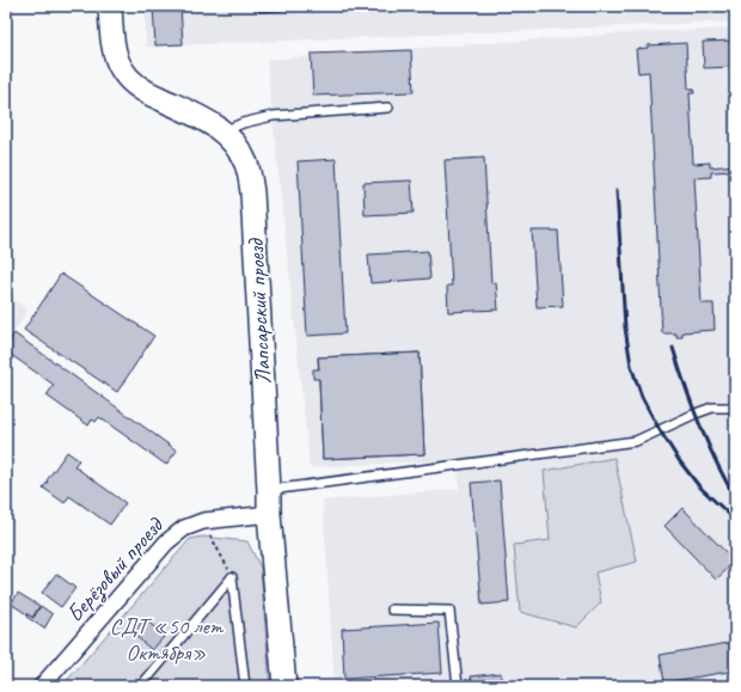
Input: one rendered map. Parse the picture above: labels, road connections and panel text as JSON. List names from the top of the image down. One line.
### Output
{"streets":{"street":["Лапсарский проезд","Берёзовый проезд"]},"crossings":[["Лапсарский проезд","Берёзовый проезд"]],"parks":["СДТ «50 лет Октября»"]}
